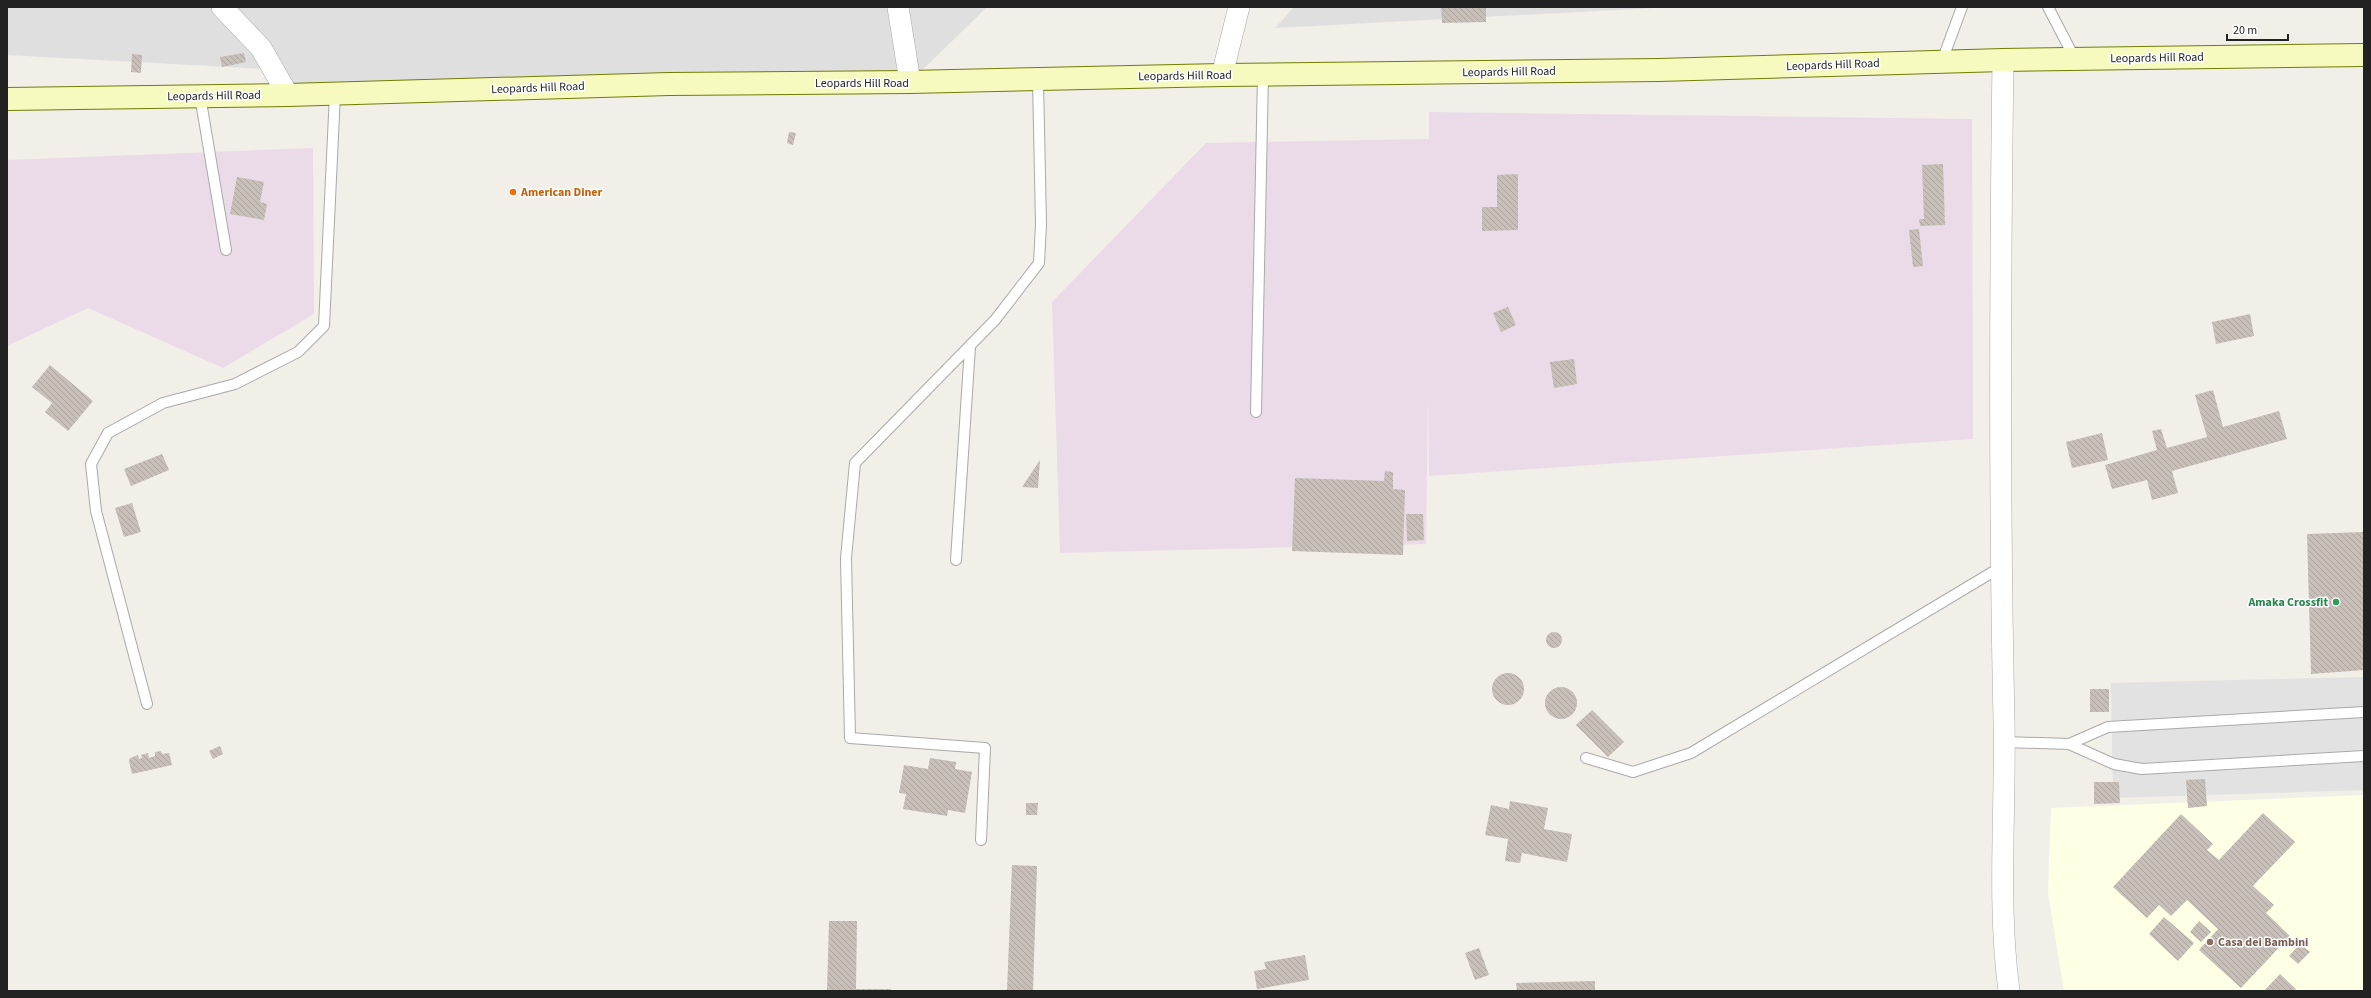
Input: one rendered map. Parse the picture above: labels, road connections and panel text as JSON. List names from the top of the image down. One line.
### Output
{"streets":{"main road":["Leopards Hill Road"]},"places":["American Diner","Amaka Crossfit","Casa dei Bambini"],"scale_bar":"20 m"}
